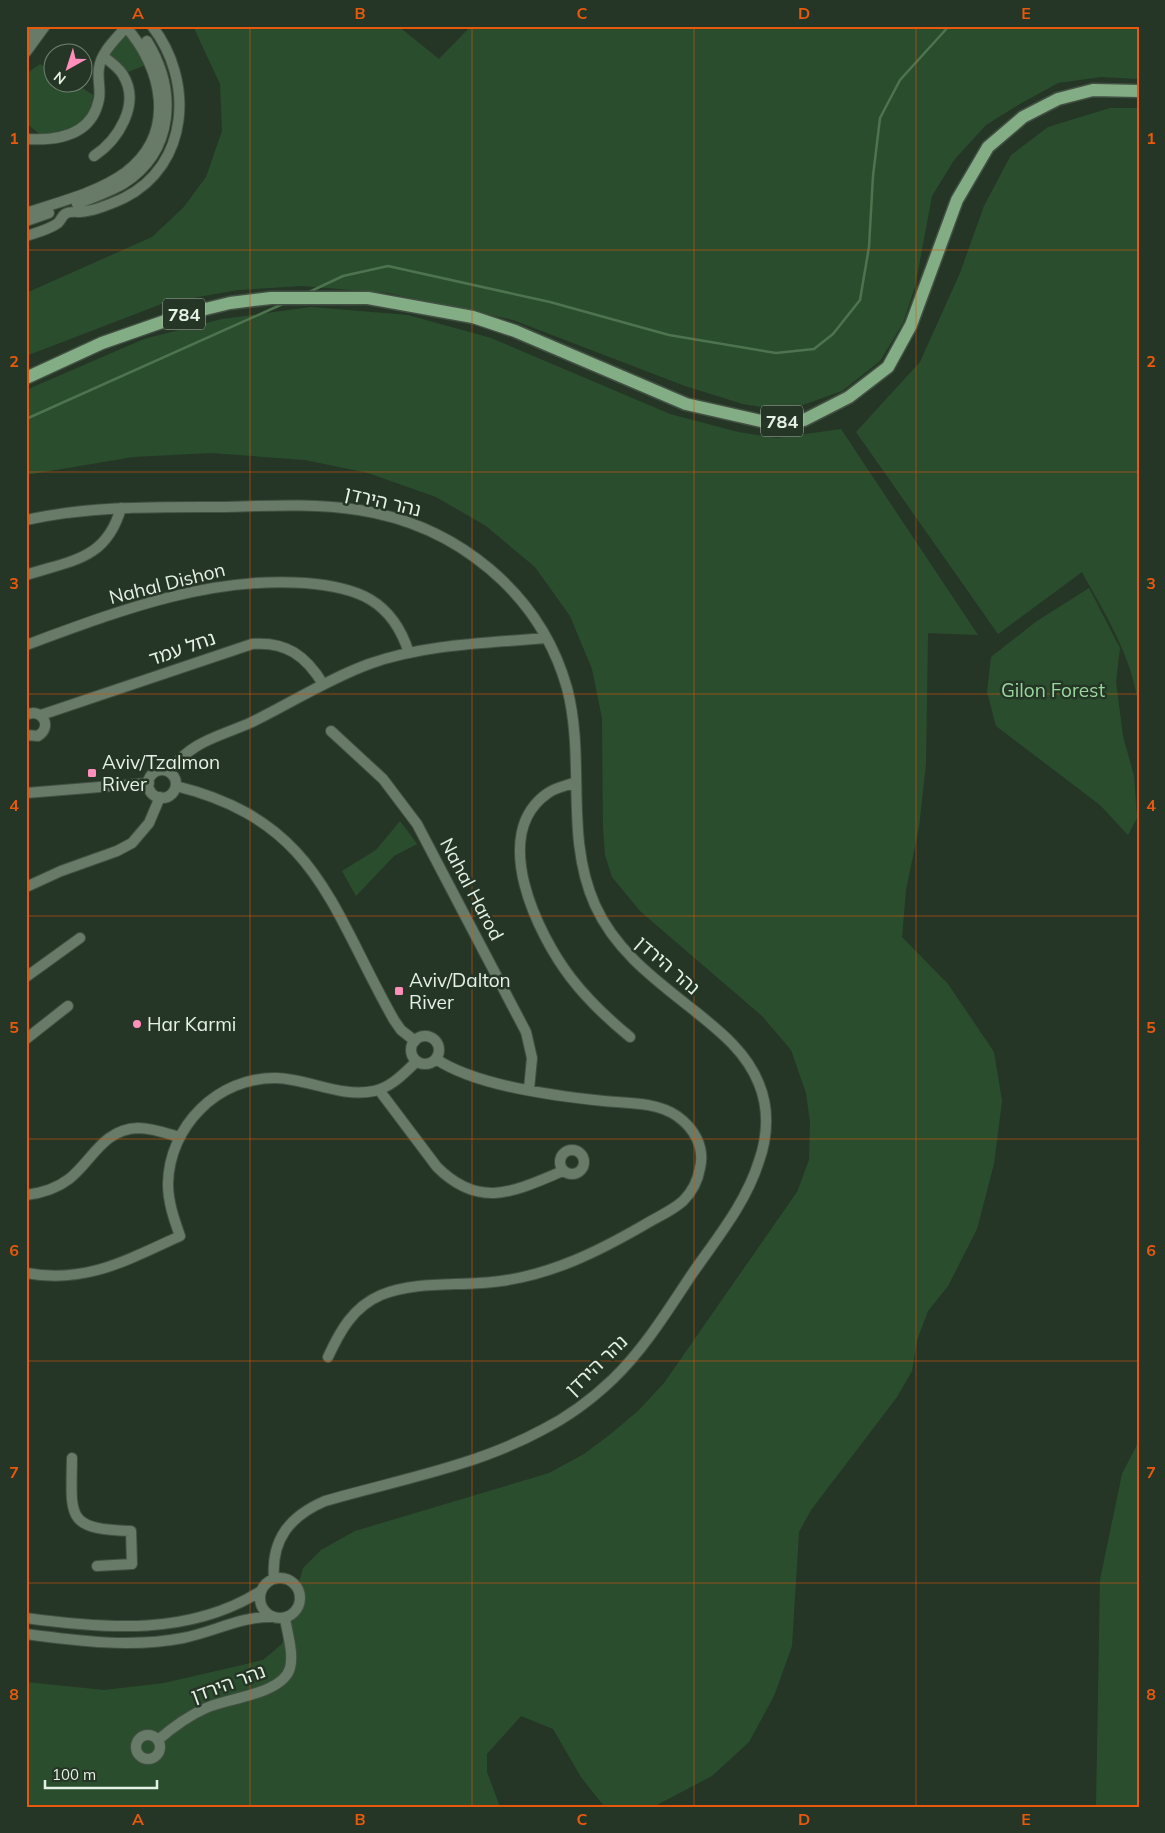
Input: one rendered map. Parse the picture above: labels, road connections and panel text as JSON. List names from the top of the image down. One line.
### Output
{"streets":{"main road":["784"],"street":["נהר הירדן","Nahal Dishon","נחל עמד","Nahal Harod"]},"parks":["Gilon Forest"],"places":{"transit":["Aviv/Tzalmon River","Aviv/Dalton River"],"other":["Har Karmi"]},"scale_bar":"100 m","north":"bottom left","grid":{"columns":["A","B","C","D","E"],"rows":["1","2","3","4","5","6","7","8"]}}
